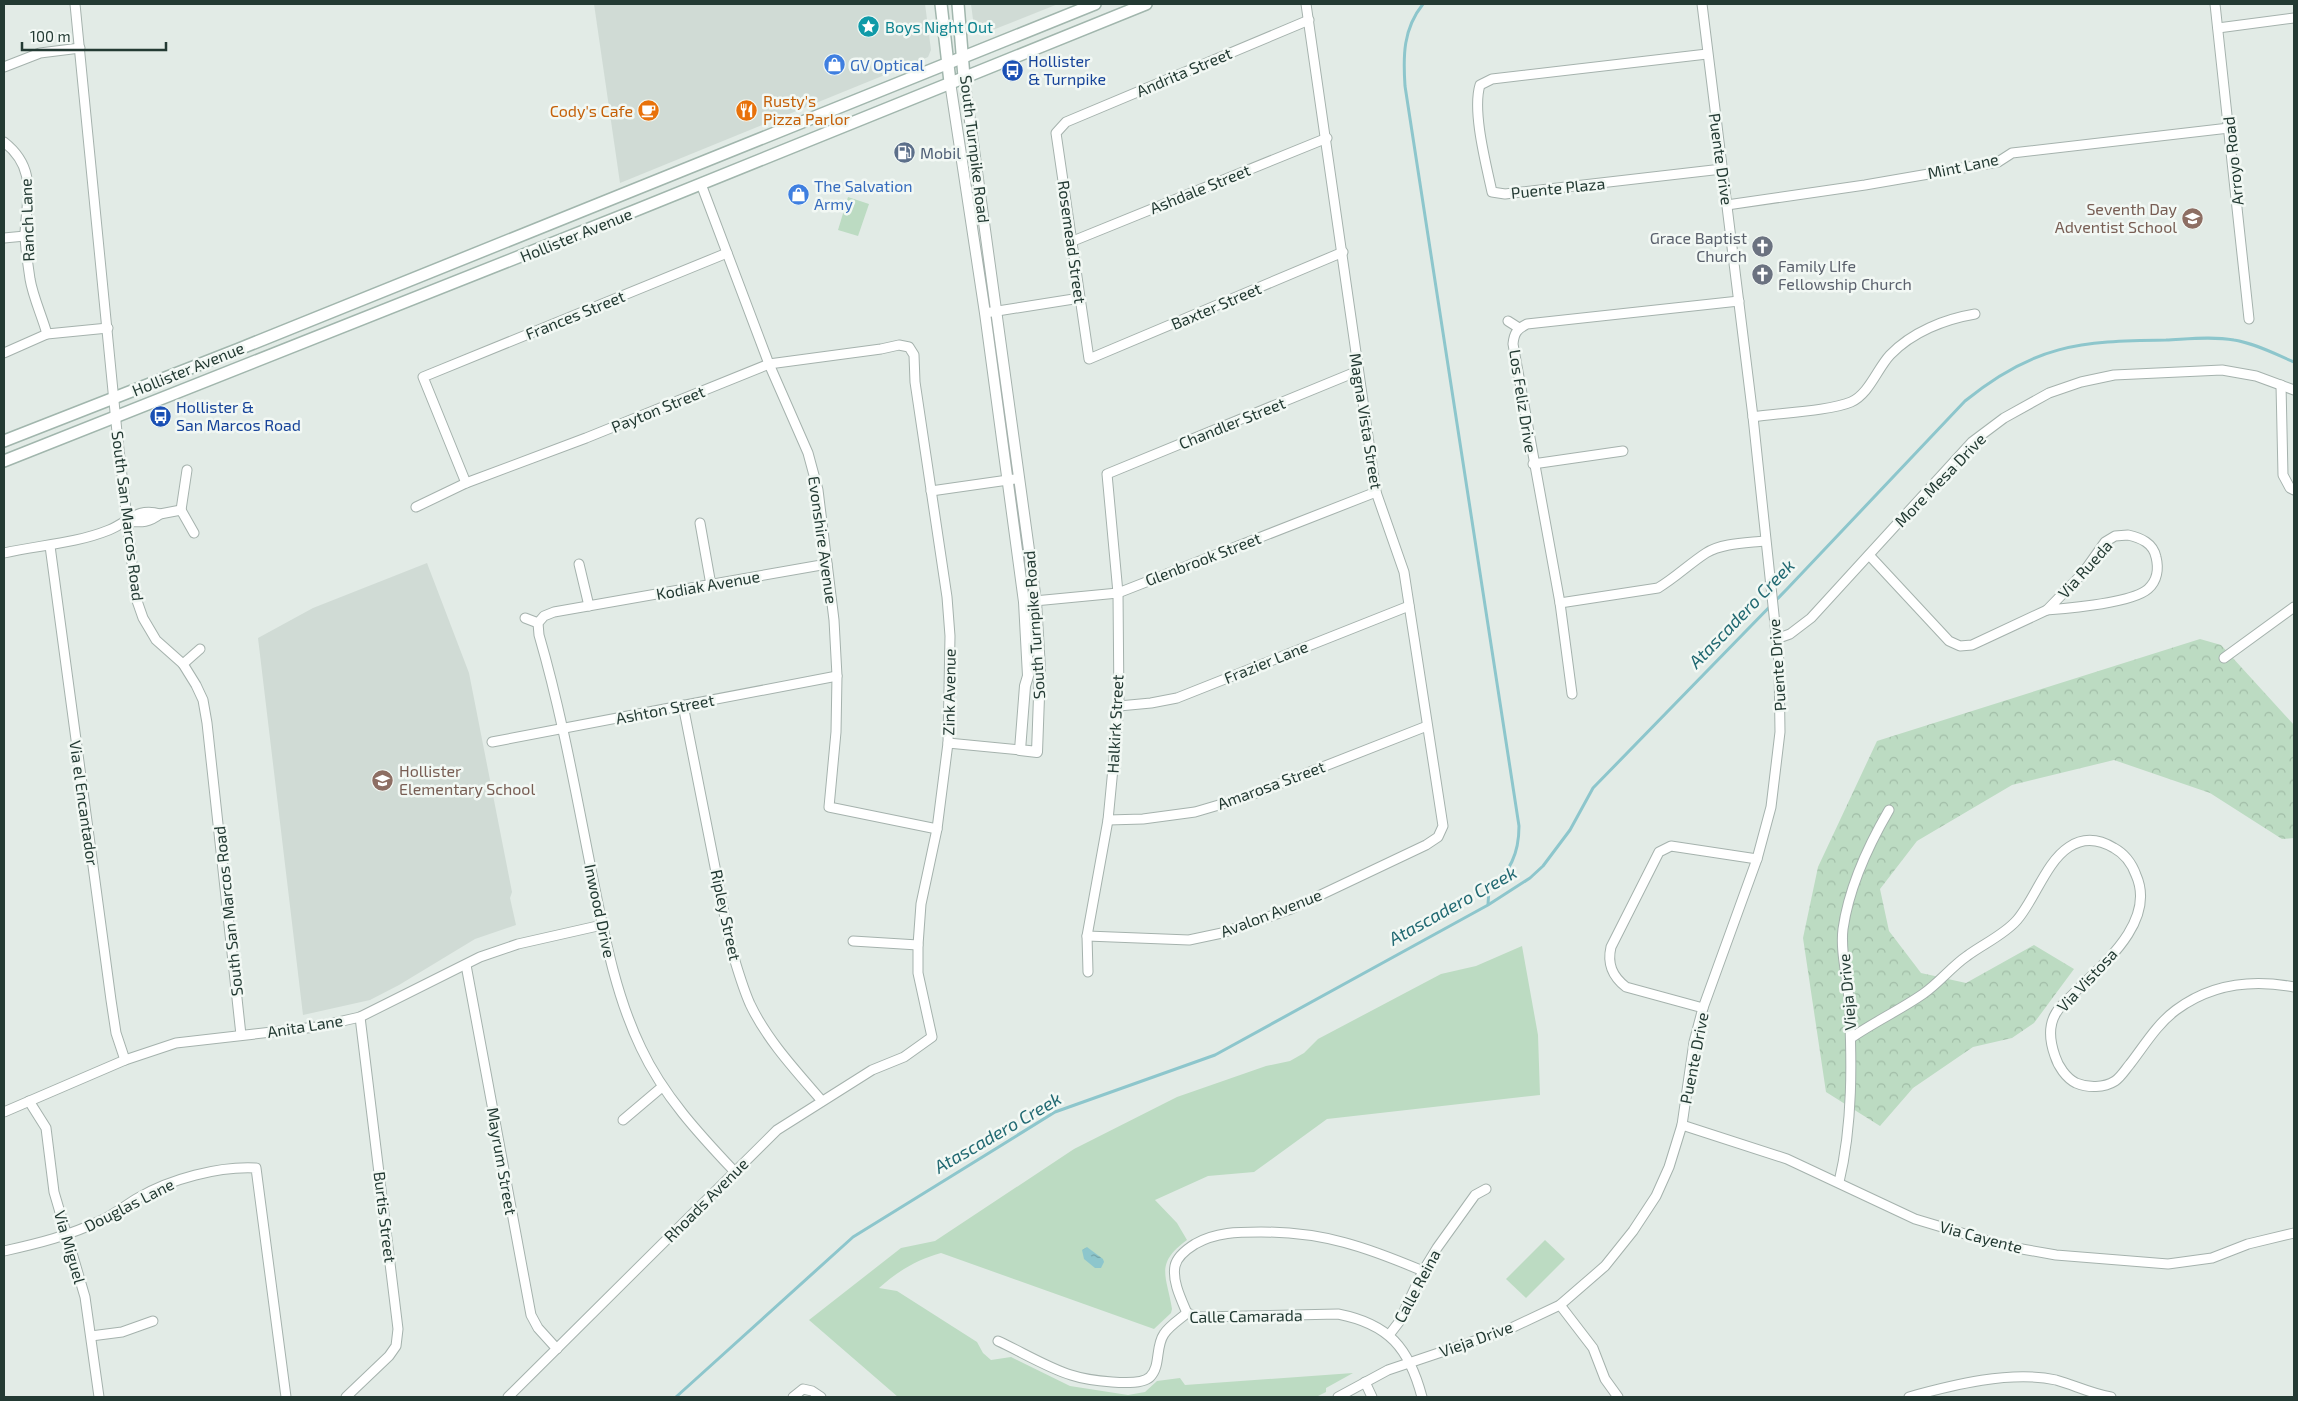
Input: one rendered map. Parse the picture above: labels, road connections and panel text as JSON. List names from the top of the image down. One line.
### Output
{"streets":{"main road":["South Turnpike Road","Hollister Avenue"],"street":["Andrita Street","Puente Drive","Arroyo Road","Mint Lane","Puente Plaza","Ashdale Street","Ranch Lane","Rosemead Street","Baxter Street","Frances Street","Los Feliz Drive","Payton Street","Magna Vista Street","Chandler Street","More Mesa Drive","South San Marcos Road","Evonshire Avenue","Glenbrook Street","Via Rueda","Kodiak Avenue","Frazier Lane","Zink Avenue","Ashton Street","Halkirk Street","Amarosa Street","Via el Encantador","Inwood Drive","Avalon Avenue","Ripley Street","Via Vistosa","Vieja Drive","Anita Lane","Mayrum Street","Rhoads Avenue","Douglas Lane","Burtis Street","Via Cayente","Via Miguel","Calle Reina","Calle Camarada"]},"crossings":[["Andrita Street","Rosemead Street"],["Andrita Street","Magna Vista Street"],["South Turnpike Road","Hollister Avenue"],["South Turnpike Road","Glenbrook Street"],["Puente Drive","Mint Lane"],["Puente Drive","Puente Plaza"],["Puente Drive","Los Feliz Drive"],["Puente Drive","More Mesa Drive"],["Puente Drive","Vieja Drive"],["Puente Drive","Via Cayente"],["Arroyo Road","Mint Lane"],["Ashdale Street","Rosemead Street"],["Ashdale Street","Magna Vista Street"],["Hollister Avenue","South San Marcos Road"],["Hollister Avenue","Evonshire Avenue"],["Rosemead Street","Baxter Street"],["Baxter Street","Magna Vista Street"],["Frances Street","Payton Street"],["Frances Street","Evonshire Avenue"],["Payton Street","Evonshire Avenue"],["Payton Street","Zink Avenue"],["Magna Vista Street","Chandler Street"],["Magna Vista Street","Glenbrook Street"],["Magna Vista Street","Frazier Lane"],["Magna Vista Street","Amarosa Street"],["Magna Vista Street","Avalon Avenue"],["Chandler Street","Halkirk Street"],["More Mesa Drive","Via Rueda"],["South San Marcos Road","Anita Lane"],["Evonshire Avenue","Kodiak Avenue"],["Evonshire Avenue","Zink Avenue"],["Evonshire Avenue","Ashton Street"],["Glenbrook Street","Halkirk Street"],["Kodiak Avenue","Inwood Drive"],["Frazier Lane","Halkirk Street"],["Zink Avenue","Rhoads Avenue"],["Ashton Street","Inwood Drive"],["Ashton Street","Ripley Street"],["Halkirk Street","Amarosa Street"],["Halkirk Street","Avalon Avenue"],["Via el Encantador","Anita Lane"],["Inwood Drive","Anita Lane"],["Inwood Drive","Rhoads Avenue"],["Ripley Street","Rhoads Avenue"],["Via Vistosa","Vieja Drive"],["Vieja Drive","Via Cayente"],["Vieja Drive","Calle Reina"],["Anita Lane","Mayrum Street"],["Anita Lane","Burtis Street"],["Anita Lane","Via Miguel"],["Mayrum Street","Rhoads Avenue"],["Douglas Lane","Via Miguel"],["Calle Reina","Calle Camarada"]],"water":["Atascadero Creek"],"places":{"place":["Boys Night Out"],"shop":["GV Optical","The Salvation Army"],"bus stop":["Hollister & Turnpike","Hollister & San Marcos Road"],"restaurant":["Rusty's Pizza Parlor"],"cafe":["Cody's Cafe"],"fuel station":["Mobil"],"school or university":["Seventh Day Adventist School","Hollister Elementary School"],"church":["Grace Baptist Church","Family LIfe Fellowship Church"]},"scale_bar":"100 m"}
